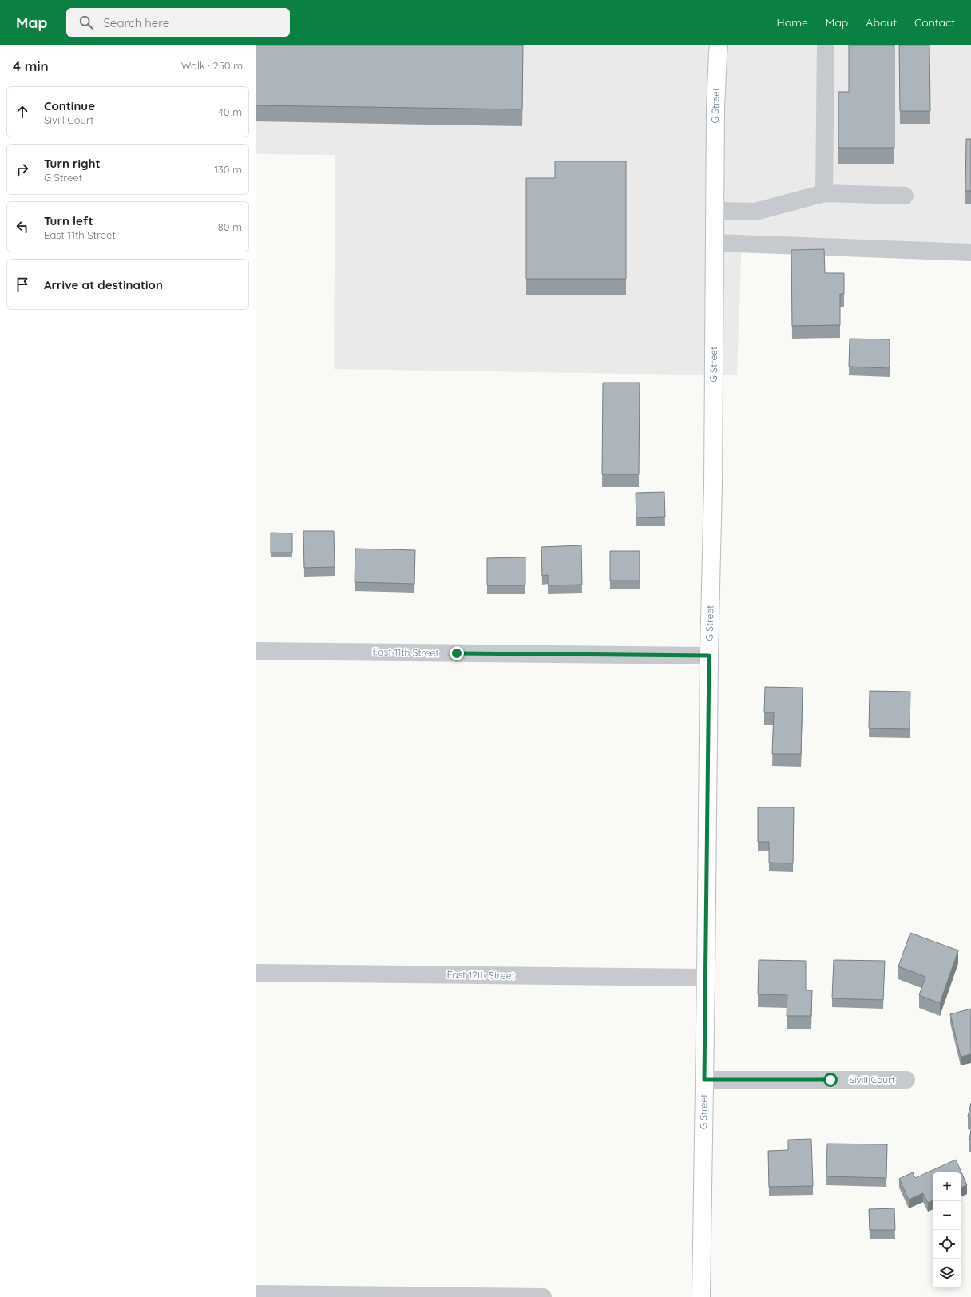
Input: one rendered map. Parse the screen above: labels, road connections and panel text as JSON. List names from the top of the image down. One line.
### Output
{"streets":{"main road":["G Street"],"street":["East 11th Street","East 12th Street","Sivill Court"]},"crossings":[["G Street","East 11th Street"],["G Street","East 12th Street"],["G Street","Sivill Court"]],"page":{"header":"Map","search":"Search here","nav":["Home","Map","About","Contact"],"heading":["4 min","Walk · 250 m"],"list":[["Continue","Sivill Court","40 m"],["Turn right","G Street","130 m"],["Turn left","East 11th Street","80 m"],"Arrive at destination"],"map_buttons":["+","−"]}}
